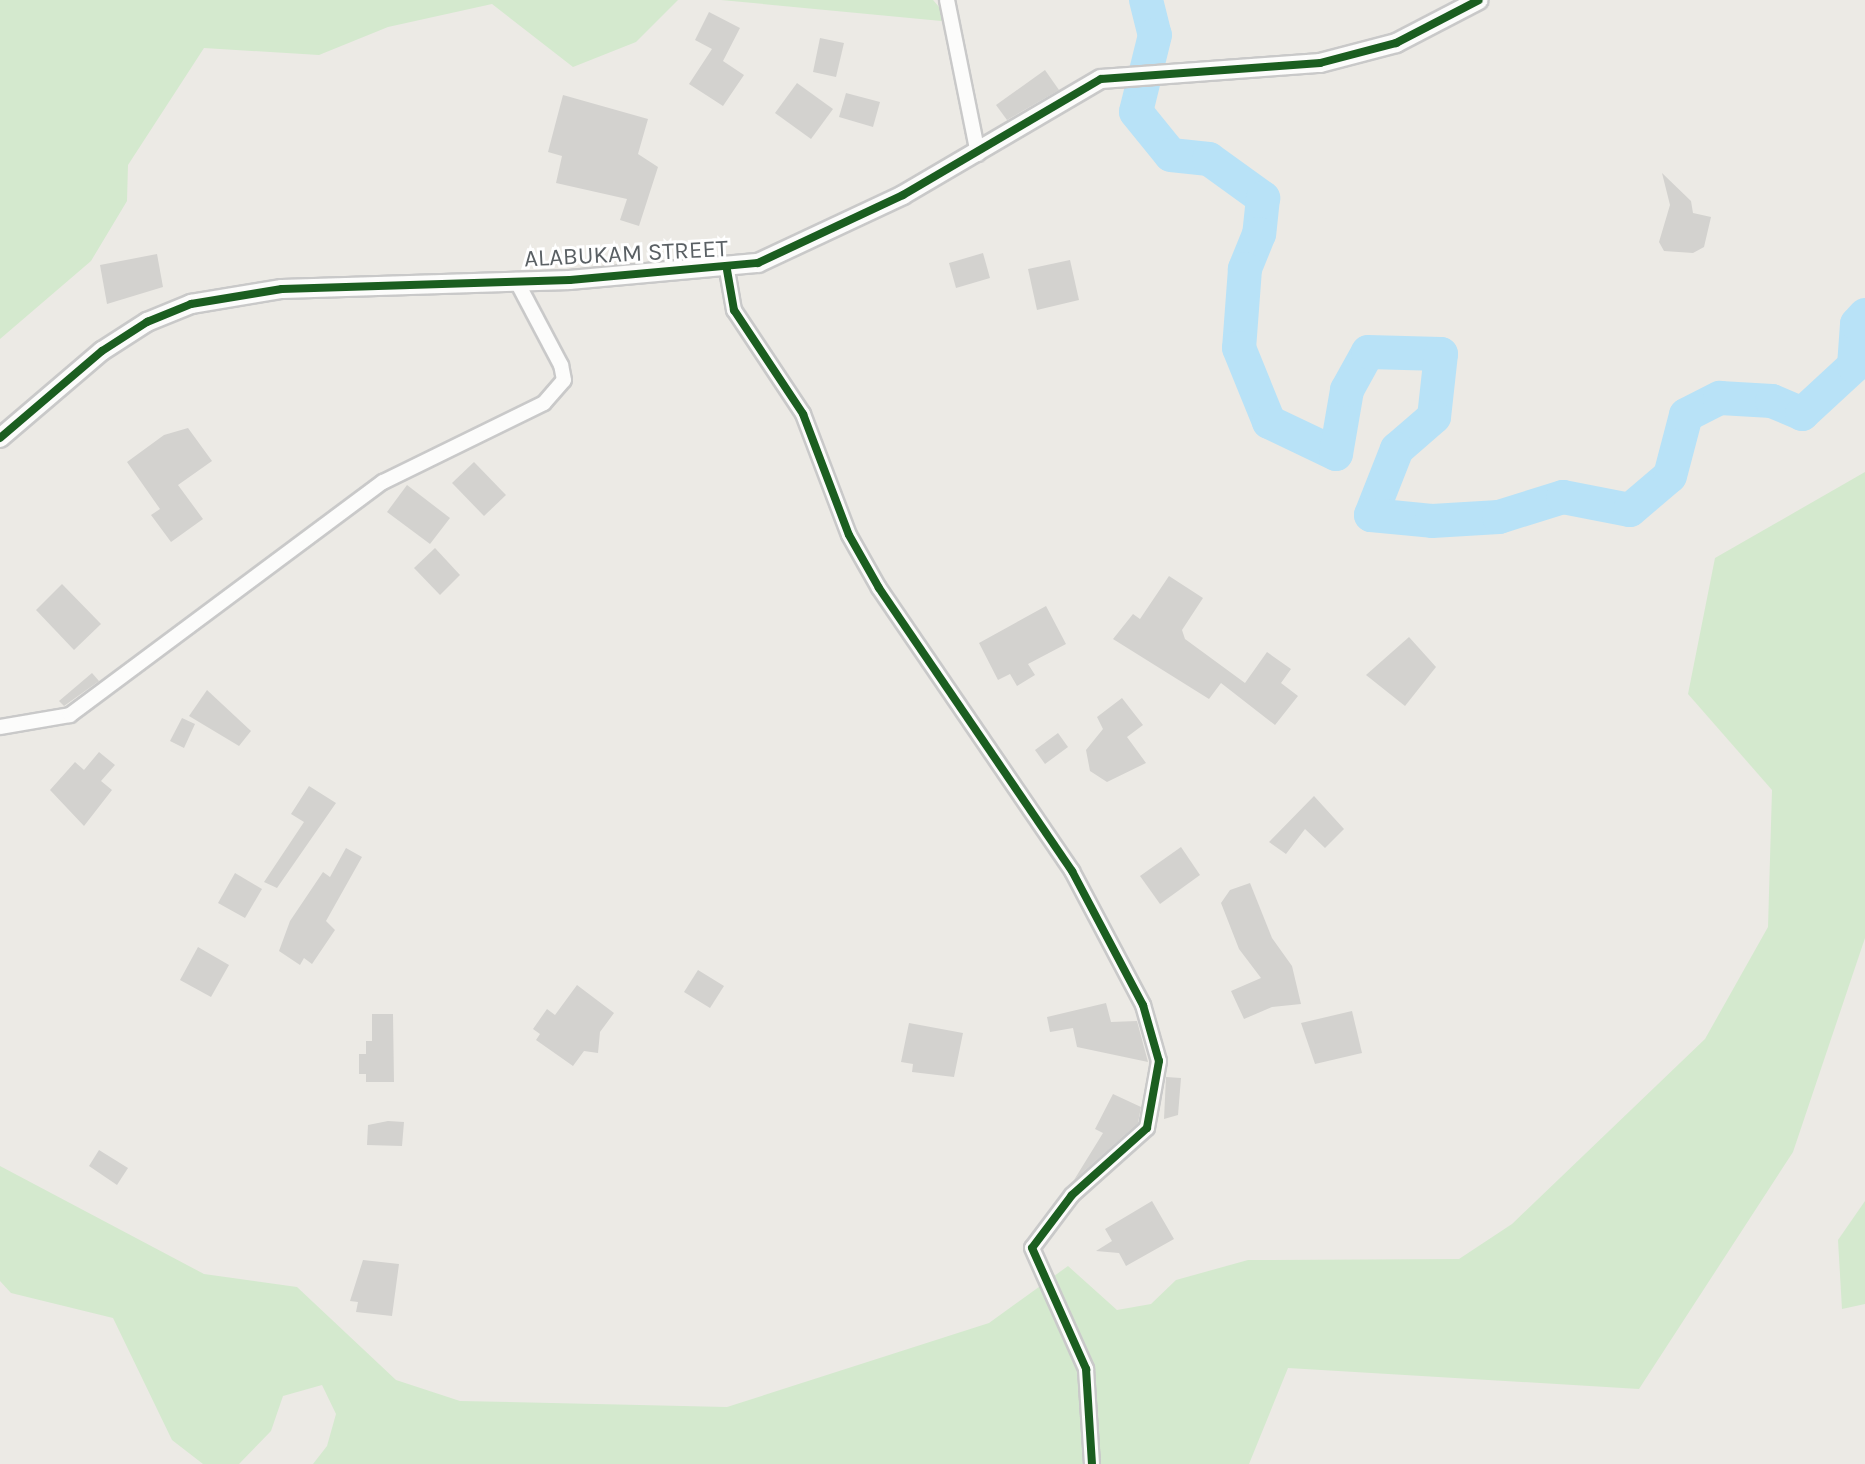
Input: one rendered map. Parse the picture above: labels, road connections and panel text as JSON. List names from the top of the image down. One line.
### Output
{"streets":{"street":["ALABUKAM STREET"]}}
